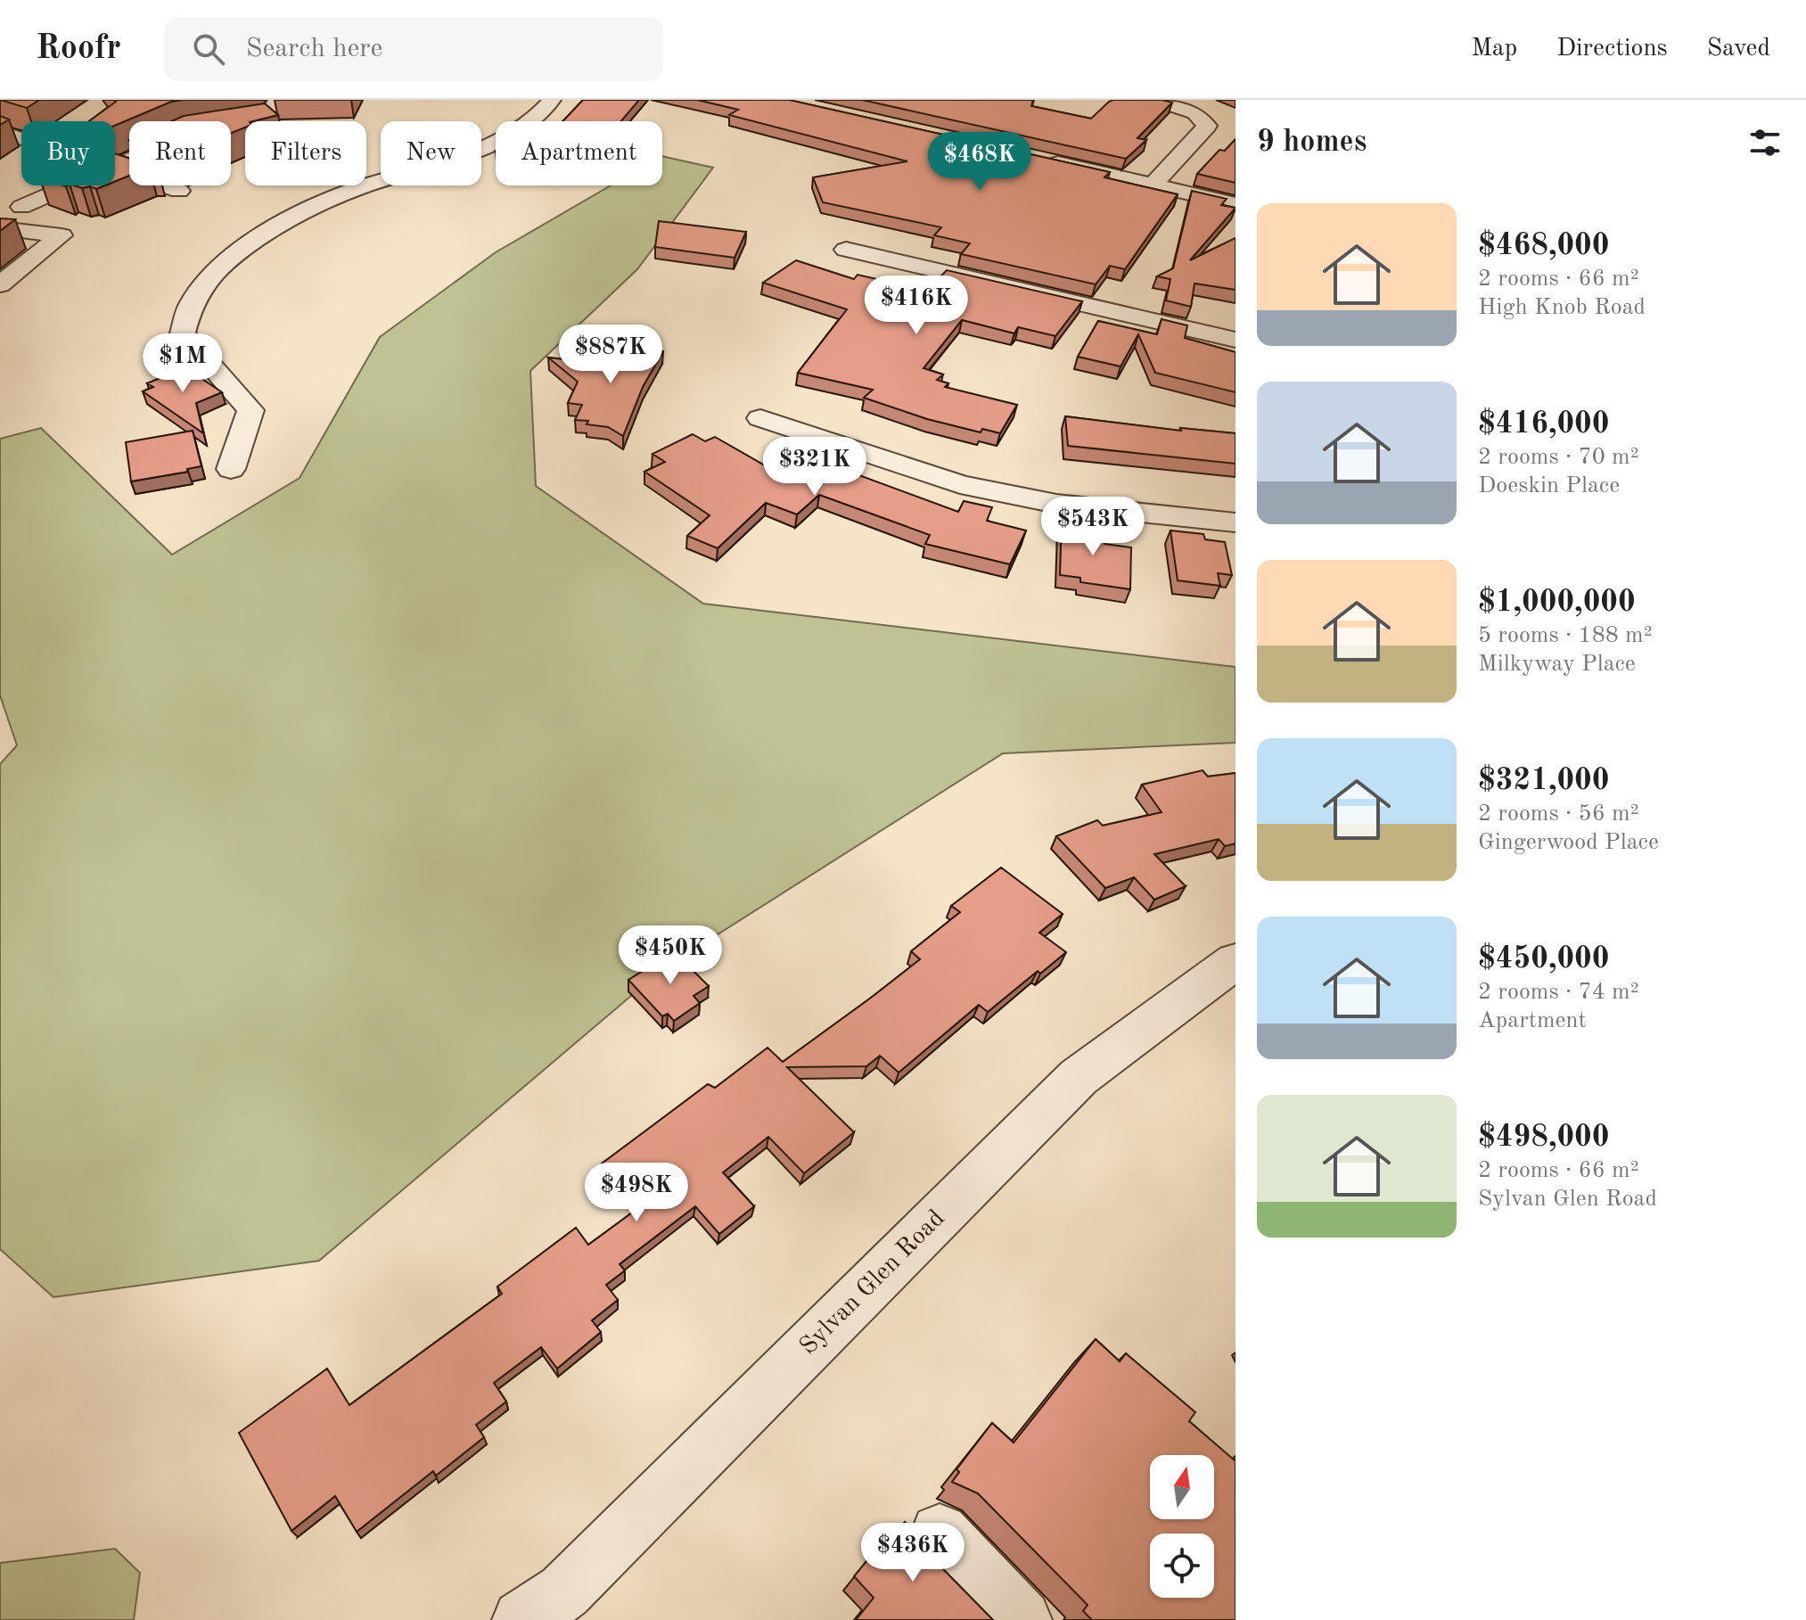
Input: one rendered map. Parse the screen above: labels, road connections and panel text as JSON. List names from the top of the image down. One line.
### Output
{"streets":{"street":["Sylvan Glen Road"]},"north":"top","page":{"header":"Roofr","search":"Search here","nav":["Map","Directions","Saved"],"heading":"9 homes","chip":["Buy","Rent","Filters","New","Apartment"],"price":["$468K","$416K","$887K","$1M","$321K","$543K","$450K","$498K","$436K"],"list":[{"name":"$468,000","note":"2 rooms · 66 m² · High Knob Road"},{"name":"$416,000","note":"2 rooms · 70 m² · Doeskin Place"},{"name":"$1,000,000","note":"5 rooms · 188 m² · Milkyway Place"},{"name":"$321,000","note":"2 rooms · 56 m² · Gingerwood Place"},{"name":"$450,000","note":"2 rooms · 74 m² · Apartment"},{"name":"$498,000","note":"2 rooms · 66 m² · Sylvan Glen Road"}]}}
